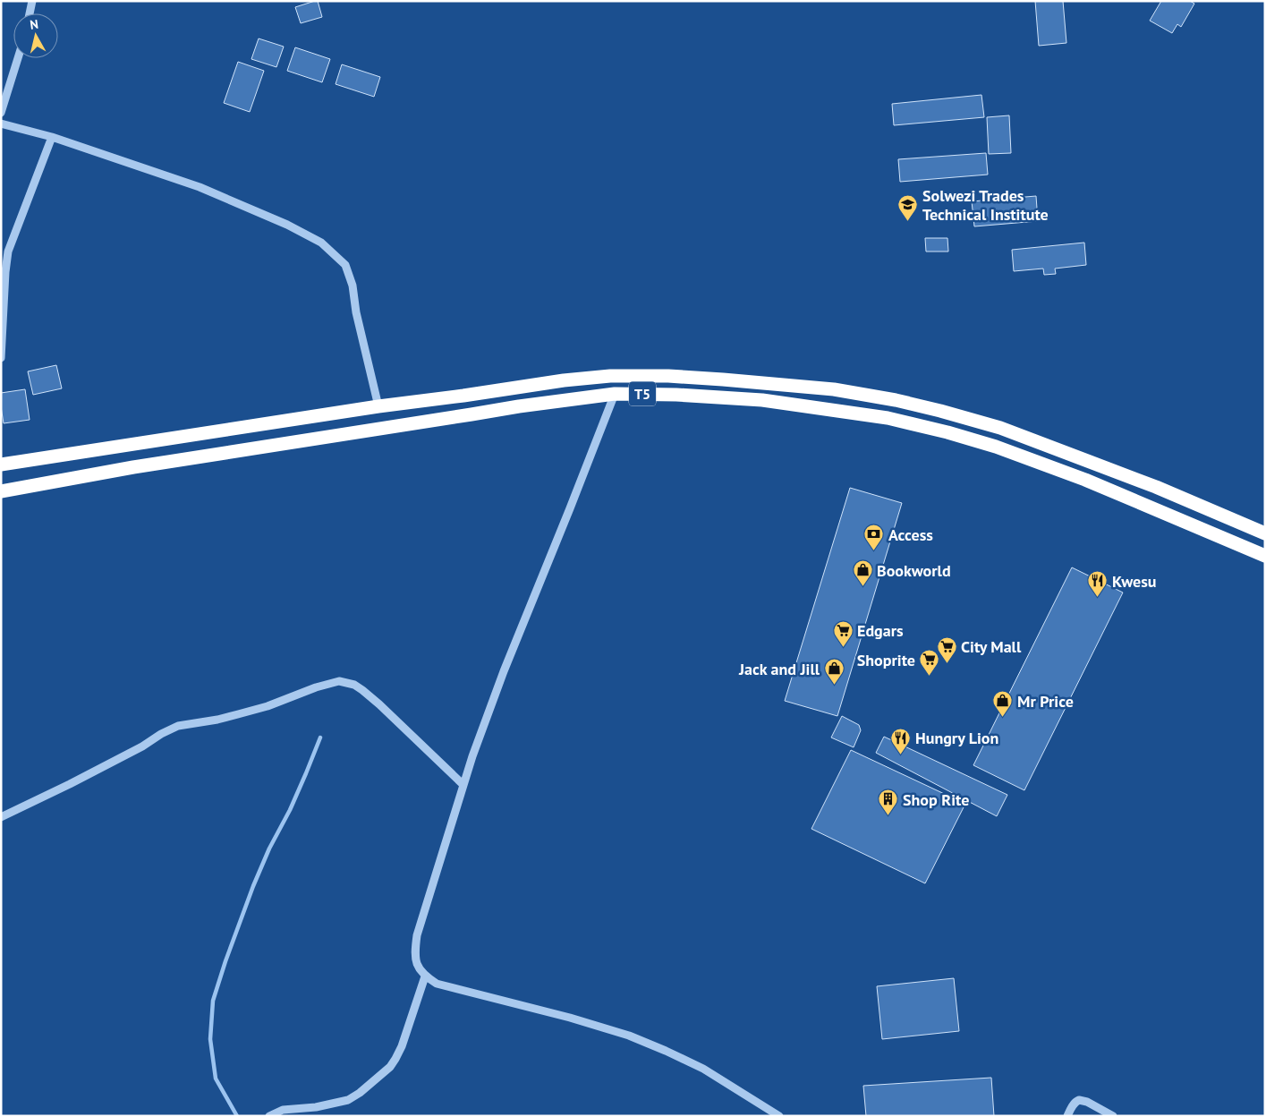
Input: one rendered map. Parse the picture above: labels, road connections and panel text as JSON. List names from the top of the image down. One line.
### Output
{"streets":{"highway":["T5"]},"places":{"school or university":["Solwezi Trades Technical Institute"],"bank":["Access"],"shop":["Bookworld","Jack and Jill","Mr Price"],"restaurant":["Kwesu","Hungry Lion"],"supermarket":["Edgars","City Mall","Shoprite"],"building":["Shop Rite"]},"north":"top"}
